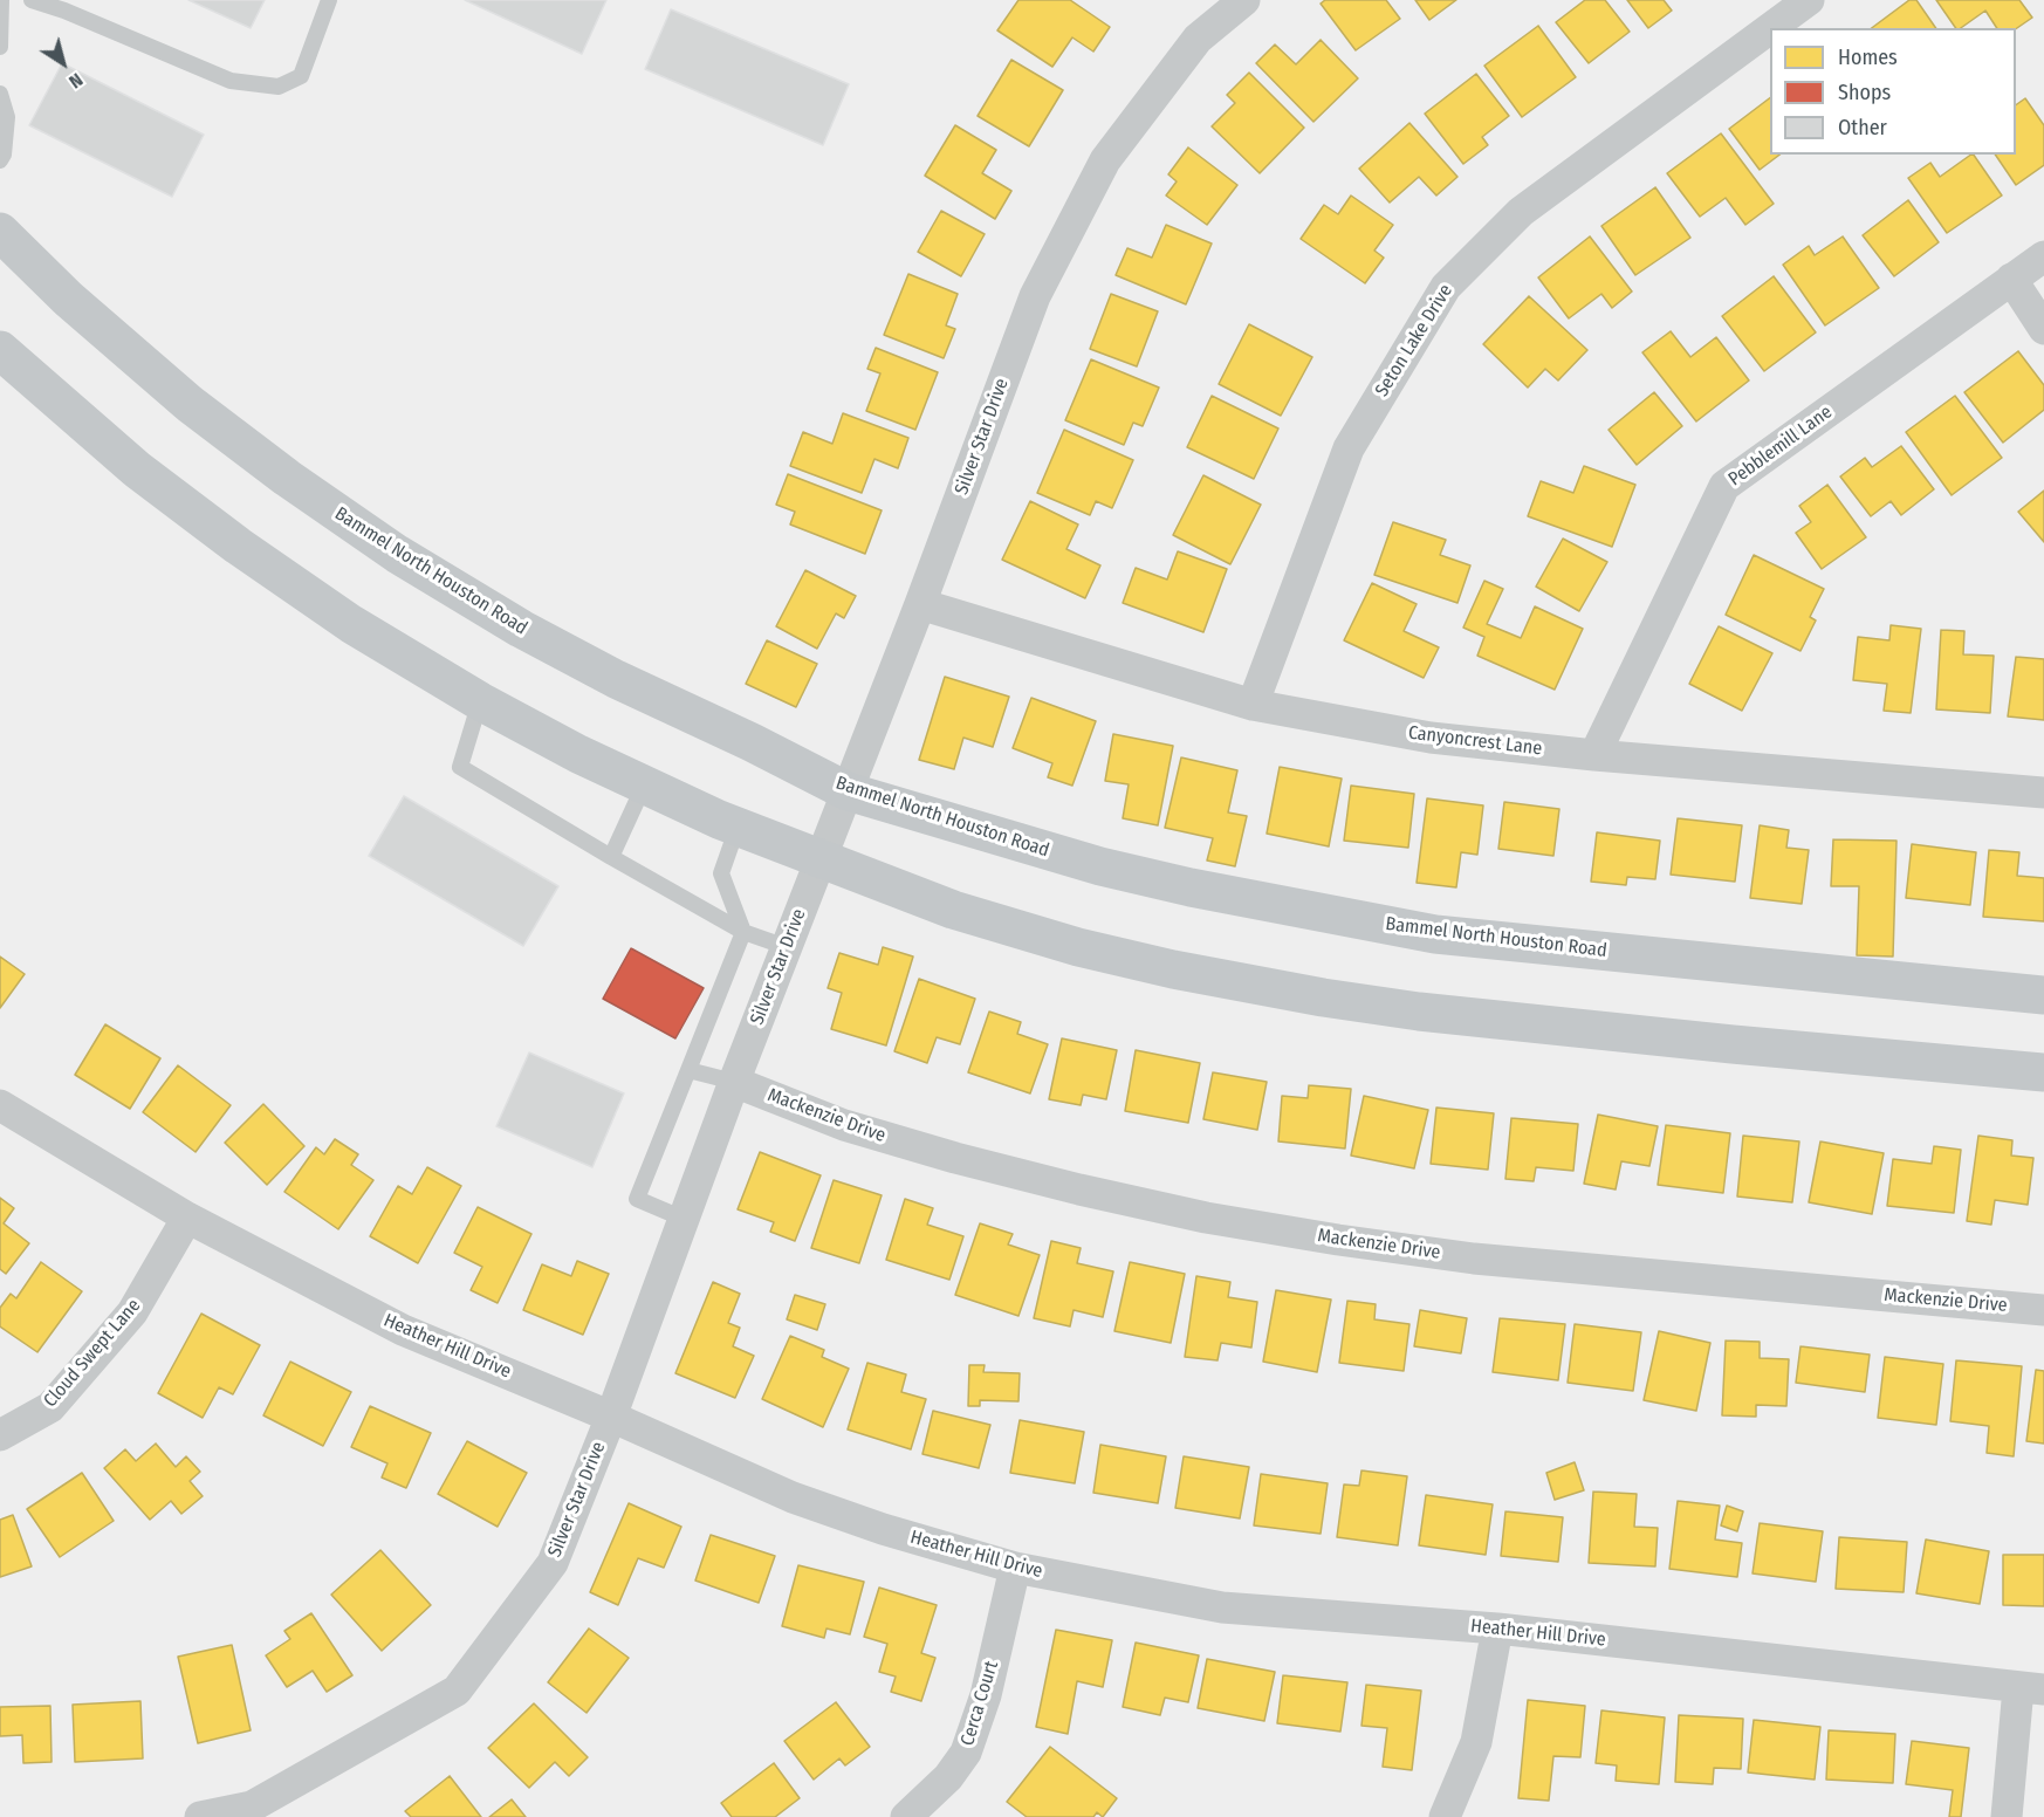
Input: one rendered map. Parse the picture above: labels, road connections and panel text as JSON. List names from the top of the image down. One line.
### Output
{"streets":{"main road":["Bammel North Houston Road"],"street":["Seton Lake Drive","Silver Star Drive","Pebblemill Lane","Canyoncrest Lane","Mackenzie Drive","Heather Hill Drive","Cloud Swept Lane","Cerca Court"]},"crossings":[["Seton Lake Drive","Canyoncrest Lane"],["Silver Star Drive","Bammel North Houston Road"],["Silver Star Drive","Canyoncrest Lane"],["Silver Star Drive","Mackenzie Drive"],["Silver Star Drive","Heather Hill Drive"],["Pebblemill Lane","Canyoncrest Lane"],["Heather Hill Drive","Cloud Swept Lane"],["Heather Hill Drive","Cerca Court"]],"legend":["Homes","Shops","Other"],"north":"bottom right"}
